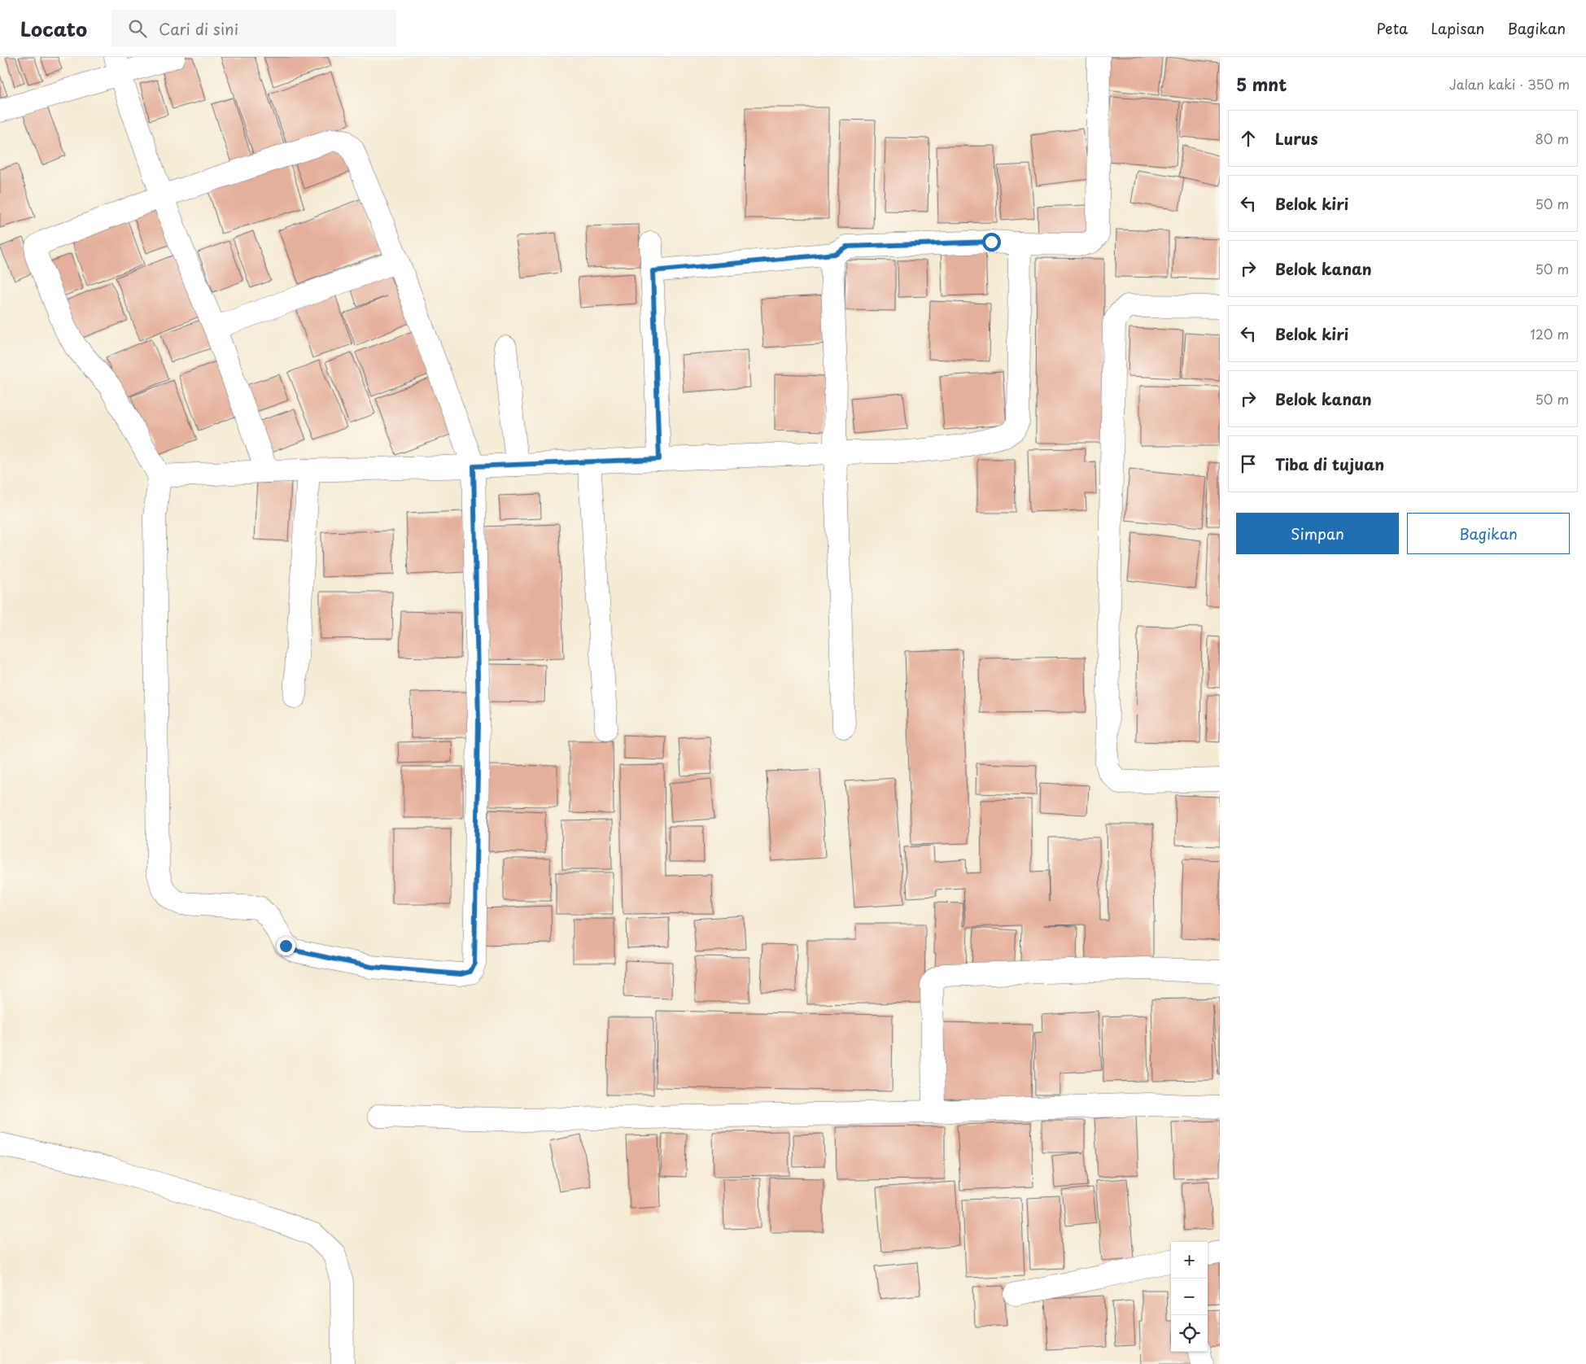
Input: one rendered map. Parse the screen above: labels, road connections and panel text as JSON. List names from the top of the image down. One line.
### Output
{"page":{"header":"Locato","search":"Cari di sini","nav":["Peta","Lapisan","Bagikan"],"heading":["5 mnt","Jalan kaki · 350 m"],"list":[["Lurus","80 m"],["Belok kiri","50 m"],["Belok kanan","50 m"],["Belok kiri","120 m"],["Belok kanan","50 m"],"Tiba di tujuan"],"buttons":["Simpan","Bagikan"],"map_buttons":["+","−"]}}
